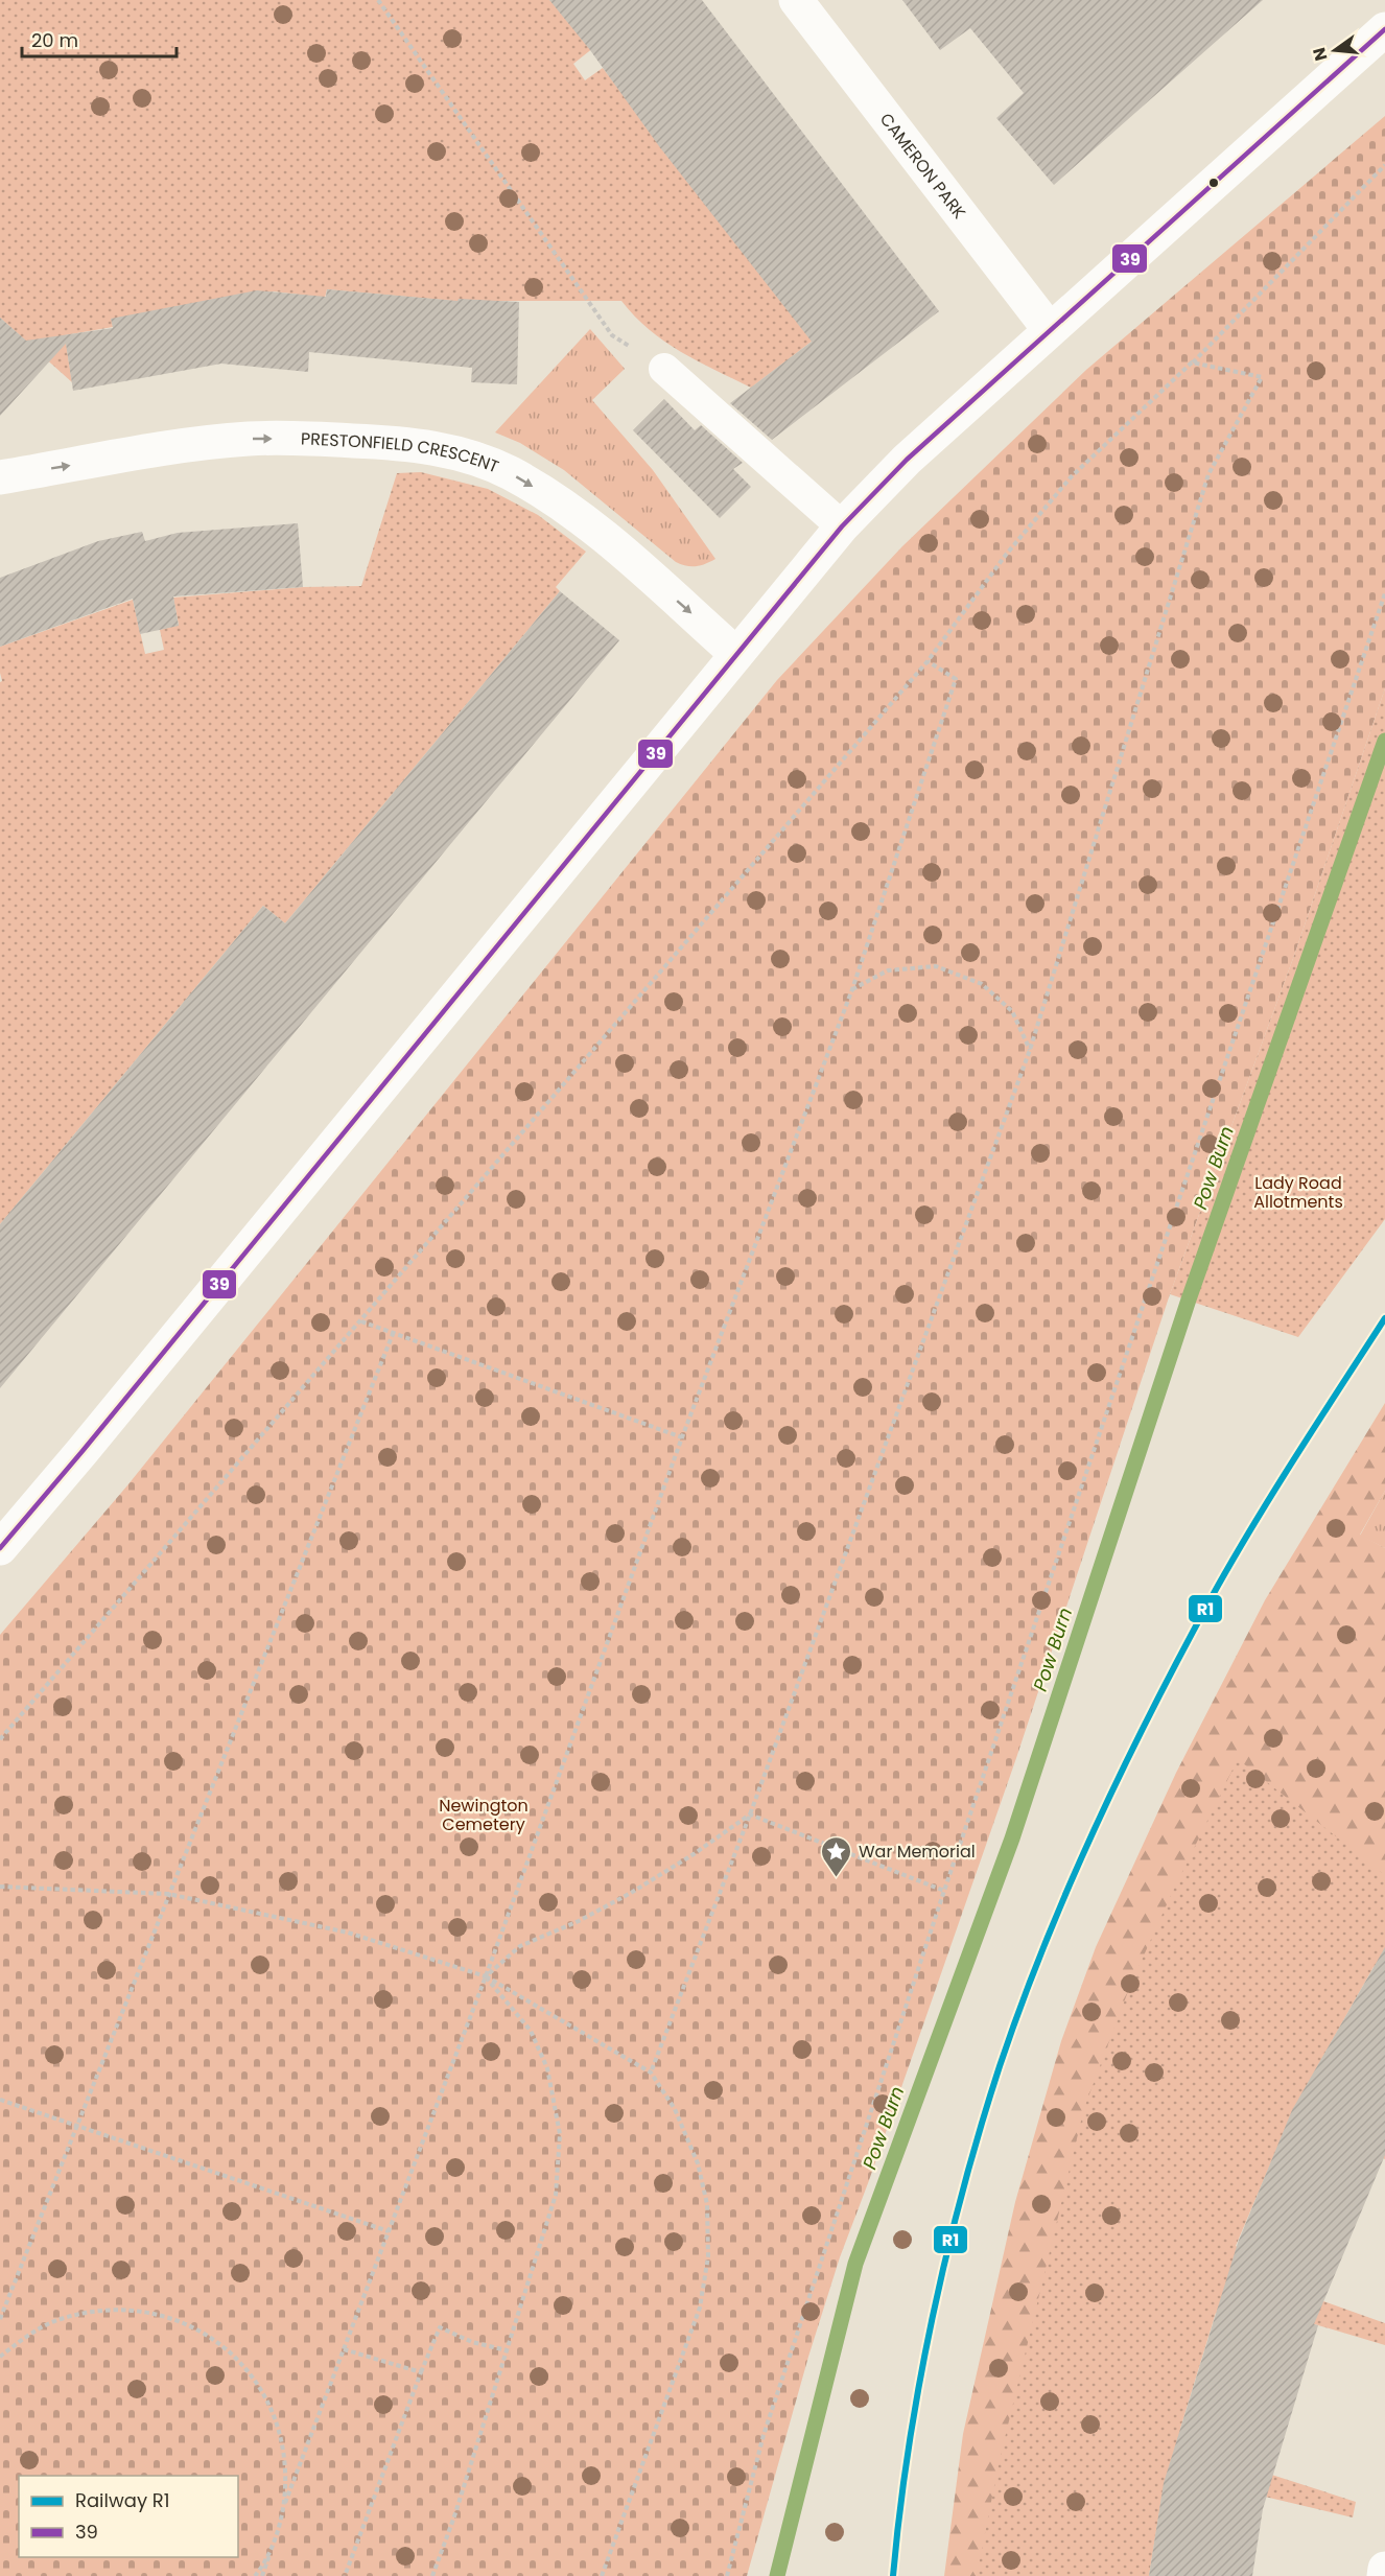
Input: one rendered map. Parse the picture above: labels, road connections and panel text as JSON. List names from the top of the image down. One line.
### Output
{"streets":{"main road":["CAMERON PARK","PRESTONFIELD CRESCENT"]},"one_way":["PRESTONFIELD CRESCENT"],"water":["Pow Burn"],"parks":["Lady Road Allotments","Newington Cemetery"],"places":{"place":["War Memorial"]},"lines":["transit line 39","rail line R1"],"legend":["Railway R1","39"],"scale_bar":"20 m","north":"left"}
